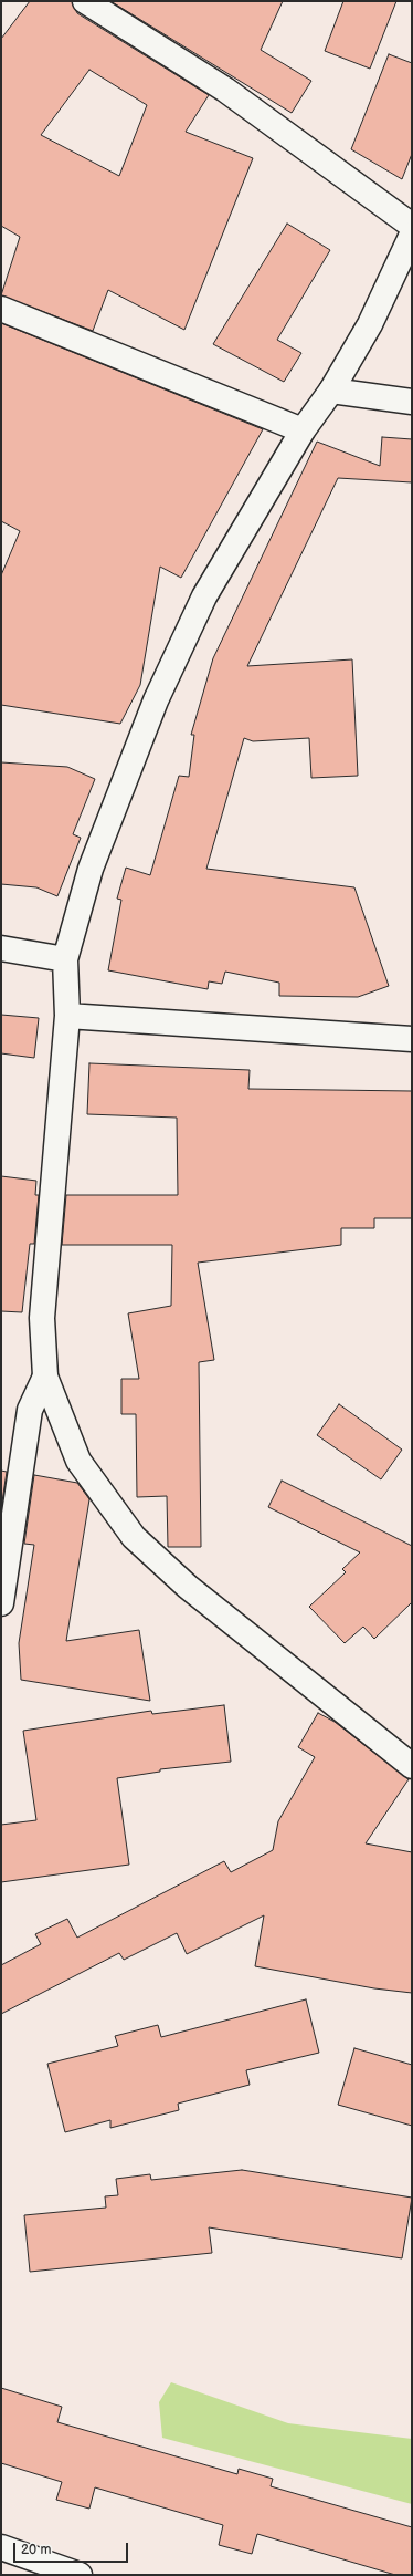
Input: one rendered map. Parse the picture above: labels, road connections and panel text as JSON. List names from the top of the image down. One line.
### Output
{"scale_bar":"20 m"}
